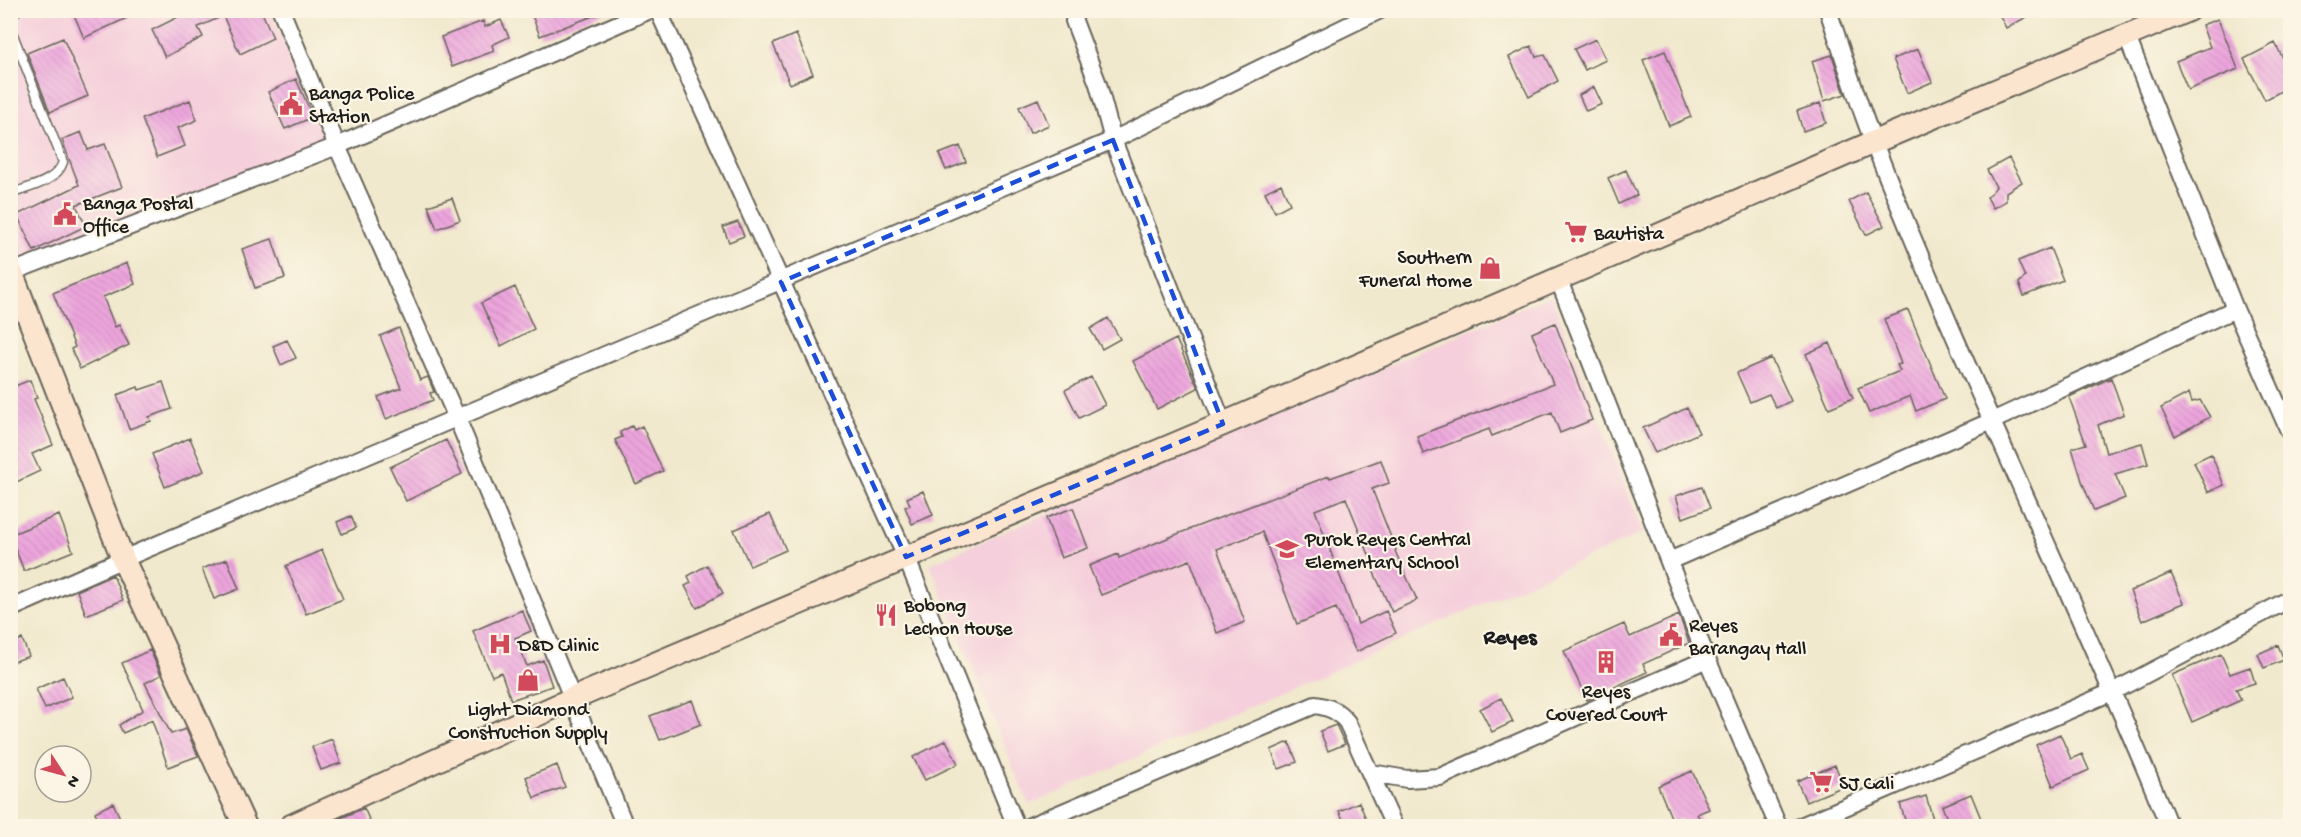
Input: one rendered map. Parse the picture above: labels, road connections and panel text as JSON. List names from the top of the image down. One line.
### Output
{"districts":["Reyes"],"places":{"public building":["Banga Police Station","Banga Postal Office","Reyes Barangay Hall"],"supermarket":["Bautista","SJ Cali"],"shop":["Southern Funeral Home","Light Diamond Construction Supply"],"school or university":["Purok Reyes Central Elementary School"],"restaurant":["Bobong Lechon House"],"hospital":["D&D Clinic"],"building":["Reyes Covered Court"]},"north":"bottom right"}
